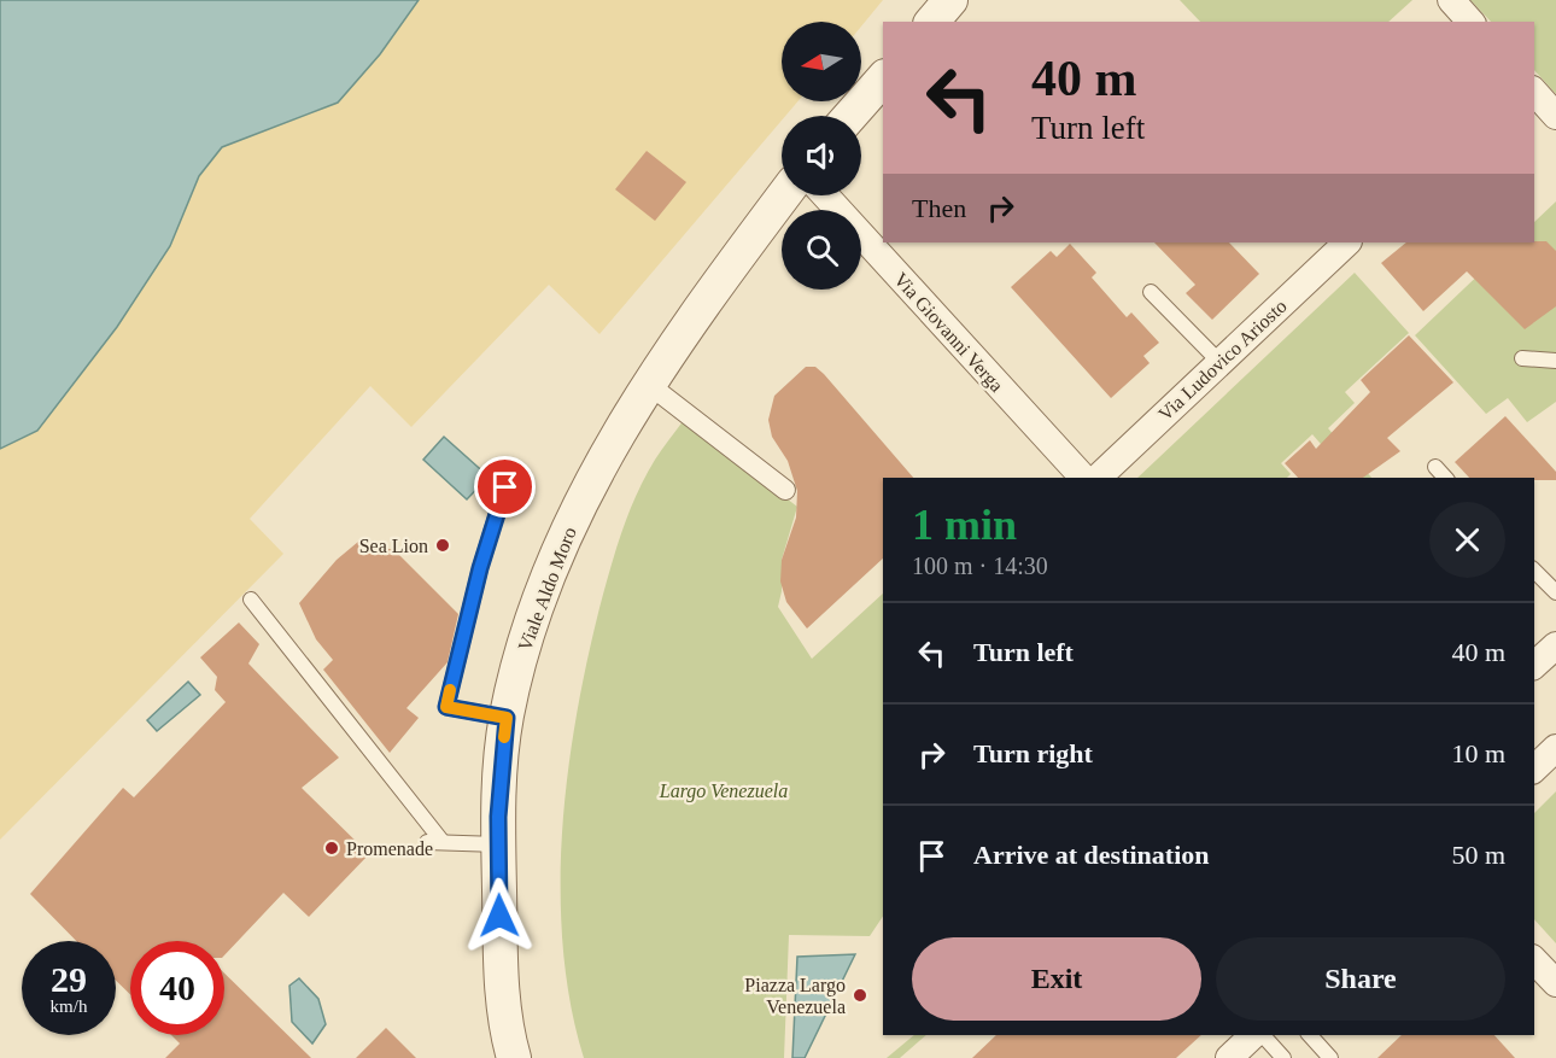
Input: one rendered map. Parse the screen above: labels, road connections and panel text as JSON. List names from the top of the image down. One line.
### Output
{"streets":{"street":["Via Giovanni Verga","Via Ludovico Ariosto","Viale Aldo Moro"]},"parks":["Largo Venezuela"],"places":["Sea Lion","Promenade","Piazza Largo Venezuela"],"north":"left","page":{"turn":["40 m","Turn left"],"then":"Then","heading":["1 min","100 m · 14:30"],"list":[{"name":"Turn left","value":"40 m"},{"name":"Turn right","value":"10 m"},{"name":"Arrive at destination","value":"50 m"}],"buttons":["Exit","Share"],"speed":"29 km/h","limit":"40"}}
